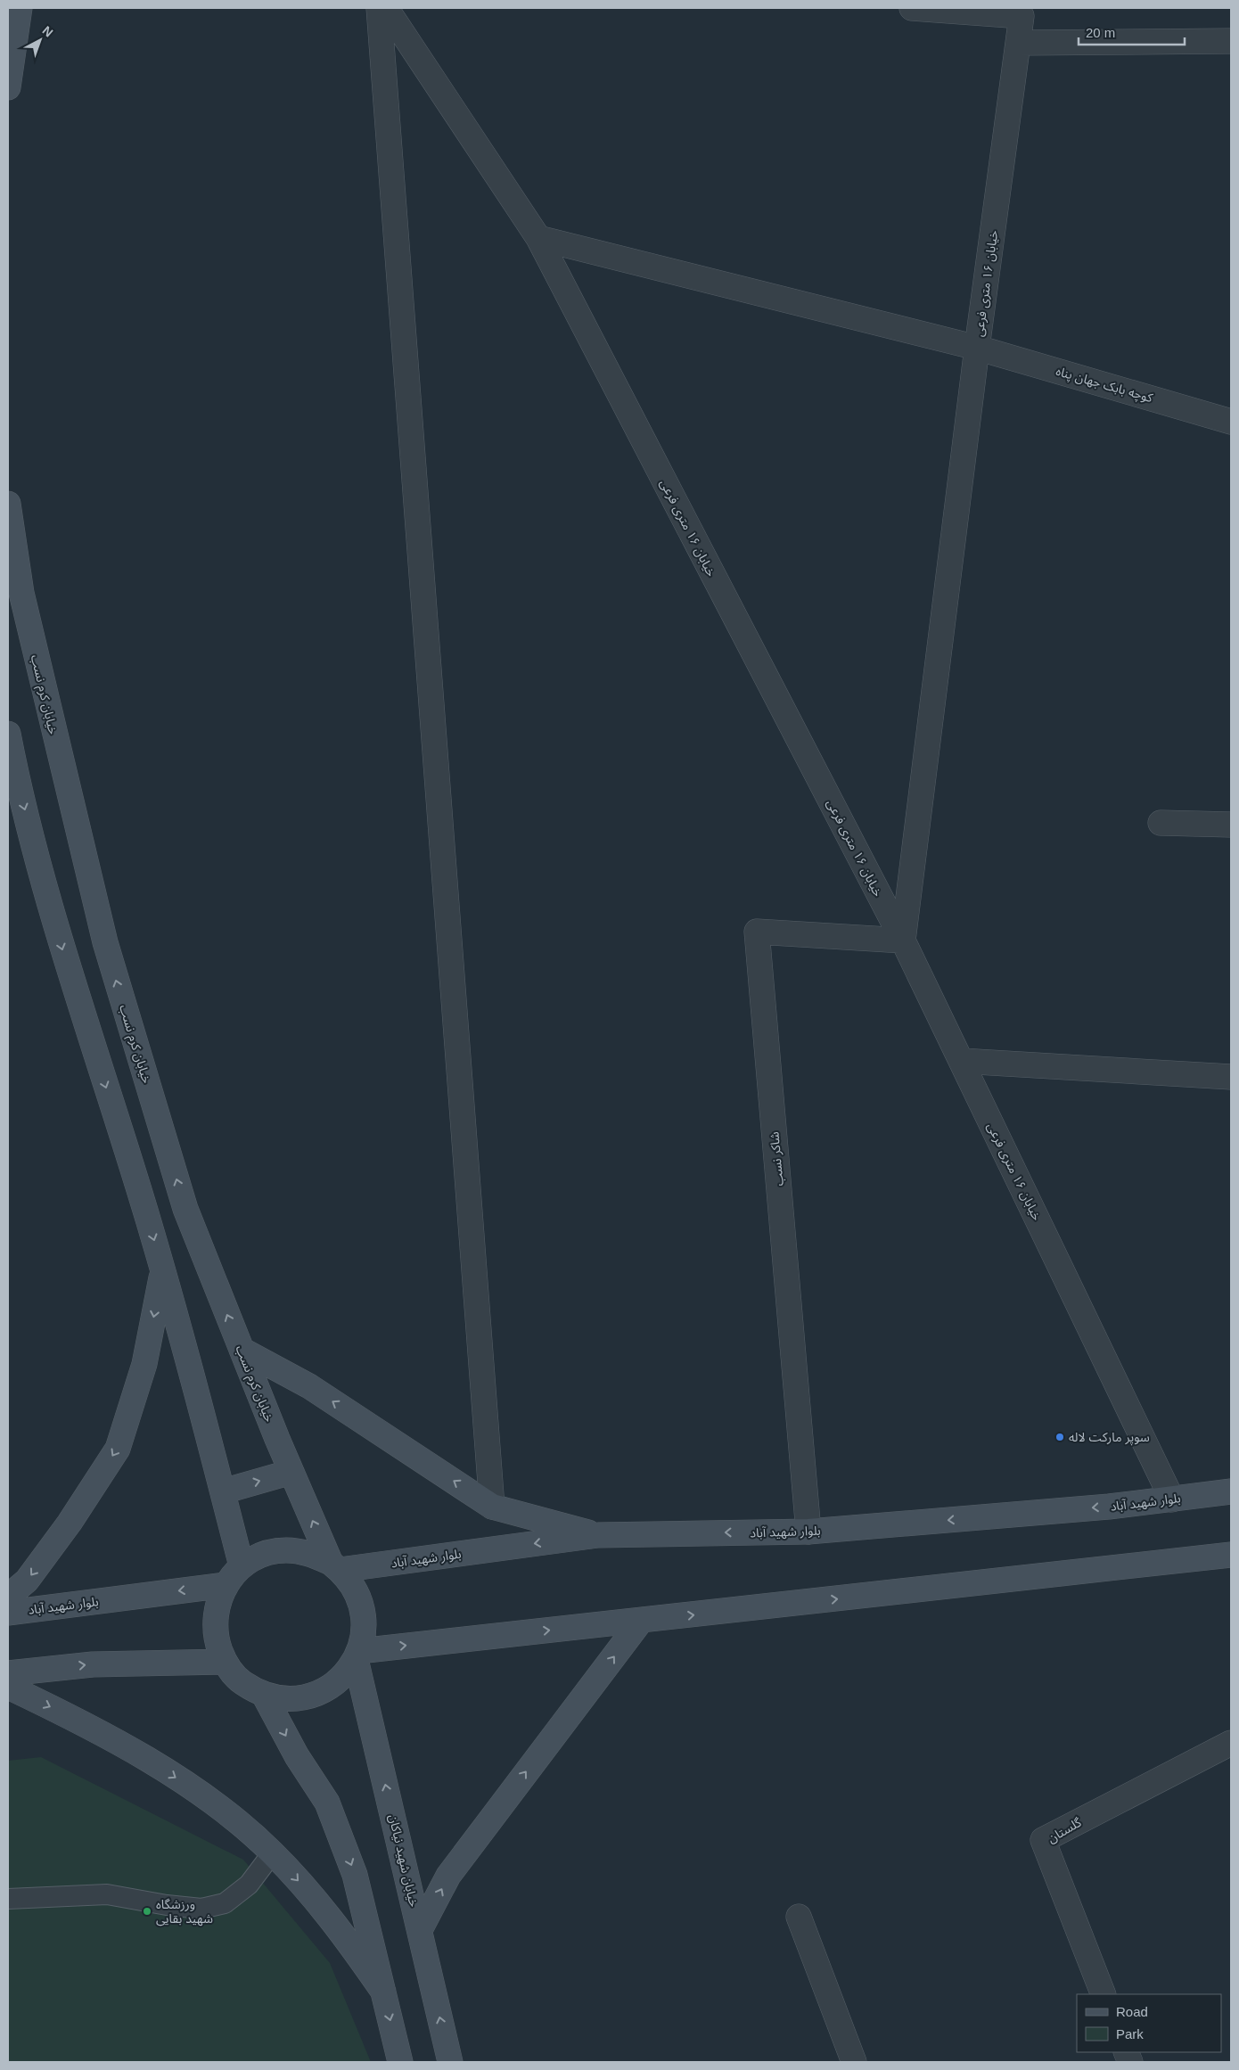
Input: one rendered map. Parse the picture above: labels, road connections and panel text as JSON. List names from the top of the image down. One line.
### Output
{"streets":{"main road":["خیابان کرم نسب","بلوار شهید آباد","خیابان شهید نیاکان"],"street":["خیابان ۱۶ متری فرعی","کوچه بابک جهان پناه","شاکر نسب","گلستان"]},"crossings":[["خیابان ۱۶ متری فرعی","کوچه بابک جهان پناه"],["خیابان ۱۶ متری فرعی","شاکر نسب"],["خیابان ۱۶ متری فرعی","بلوار شهید آباد"],["خیابان کرم نسب","بلوار شهید آباد"],["خیابان کرم نسب","خیابان شهید نیاکان"],["شاکر نسب","بلوار شهید آباد"],["بلوار شهید آباد","خیابان شهید نیاکان"]],"places":["سوپر مارکت لاله","ورزشگاه شهید بقایی"],"legend":["Road","Park"],"scale_bar":"20 m","north":"top right"}
